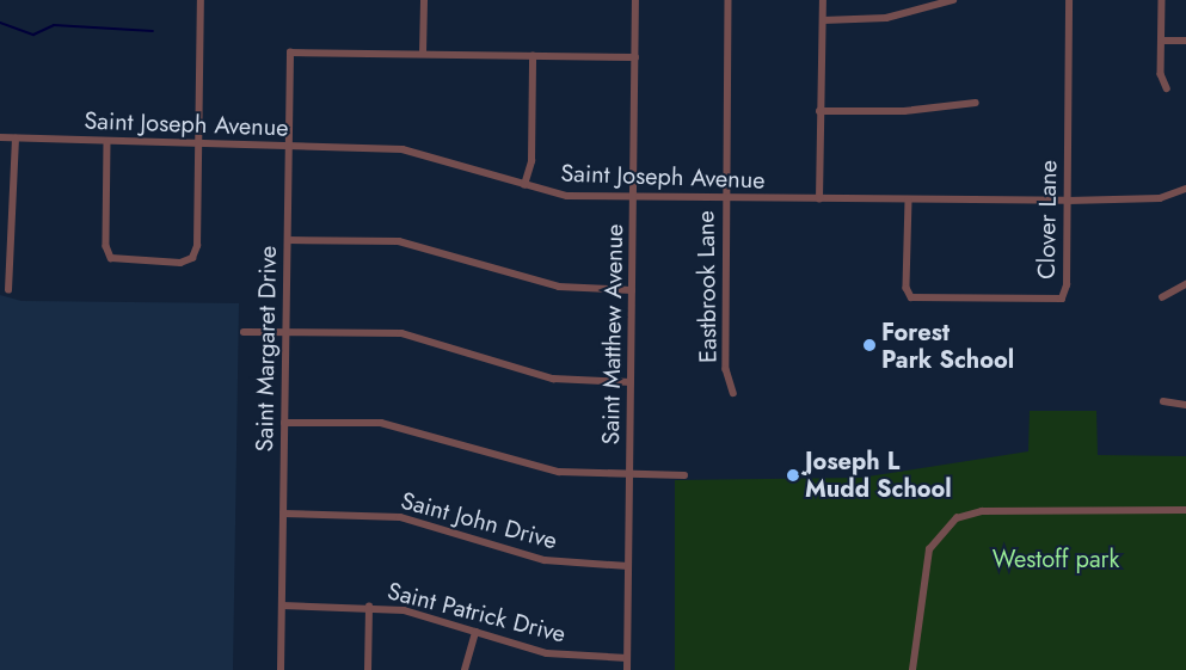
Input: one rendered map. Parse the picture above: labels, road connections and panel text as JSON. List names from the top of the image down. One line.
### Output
{"streets":{"street":["Saint Joseph Avenue","Clover Lane","Eastbrook Lane","Saint Matthew Avenue","Saint Margaret Drive","Saint John Drive","Saint Patrick Drive"]},"crossings":[["Saint Joseph Avenue","Clover Lane"],["Saint Joseph Avenue","Eastbrook Lane"],["Saint Joseph Avenue","Saint Matthew Avenue"],["Saint Joseph Avenue","Saint Margaret Drive"],["Saint Matthew Avenue","Saint John Drive"],["Saint Matthew Avenue","Saint Patrick Drive"],["Saint Margaret Drive","Saint John Drive"],["Saint Margaret Drive","Saint Patrick Drive"]],"parks":["Westoff park"],"places":["Forest Park School","Joseph L Mudd School"]}
